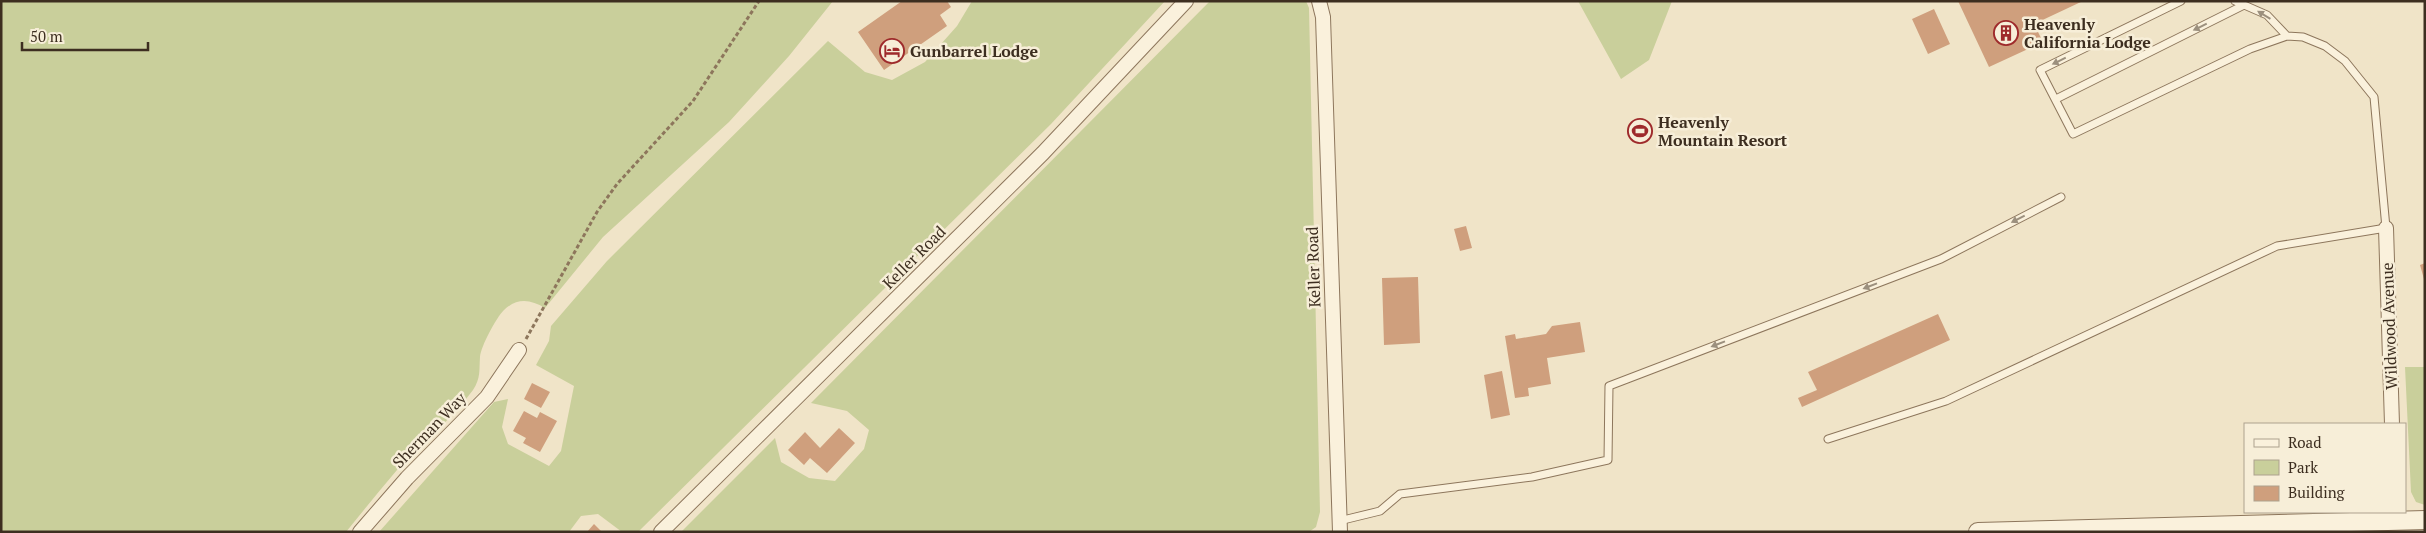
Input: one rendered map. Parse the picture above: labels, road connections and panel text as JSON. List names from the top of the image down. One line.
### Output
{"streets":{"street":["Keller Road","Wildwood Avenue","Sherman Way"]},"places":{"building":["Heavenly California Lodge"],"hotel":["Gunbarrel Lodge"],"sports":["Heavenly Mountain Resort"]},"legend":["Road","Park","Building"],"scale_bar":"50 m"}
